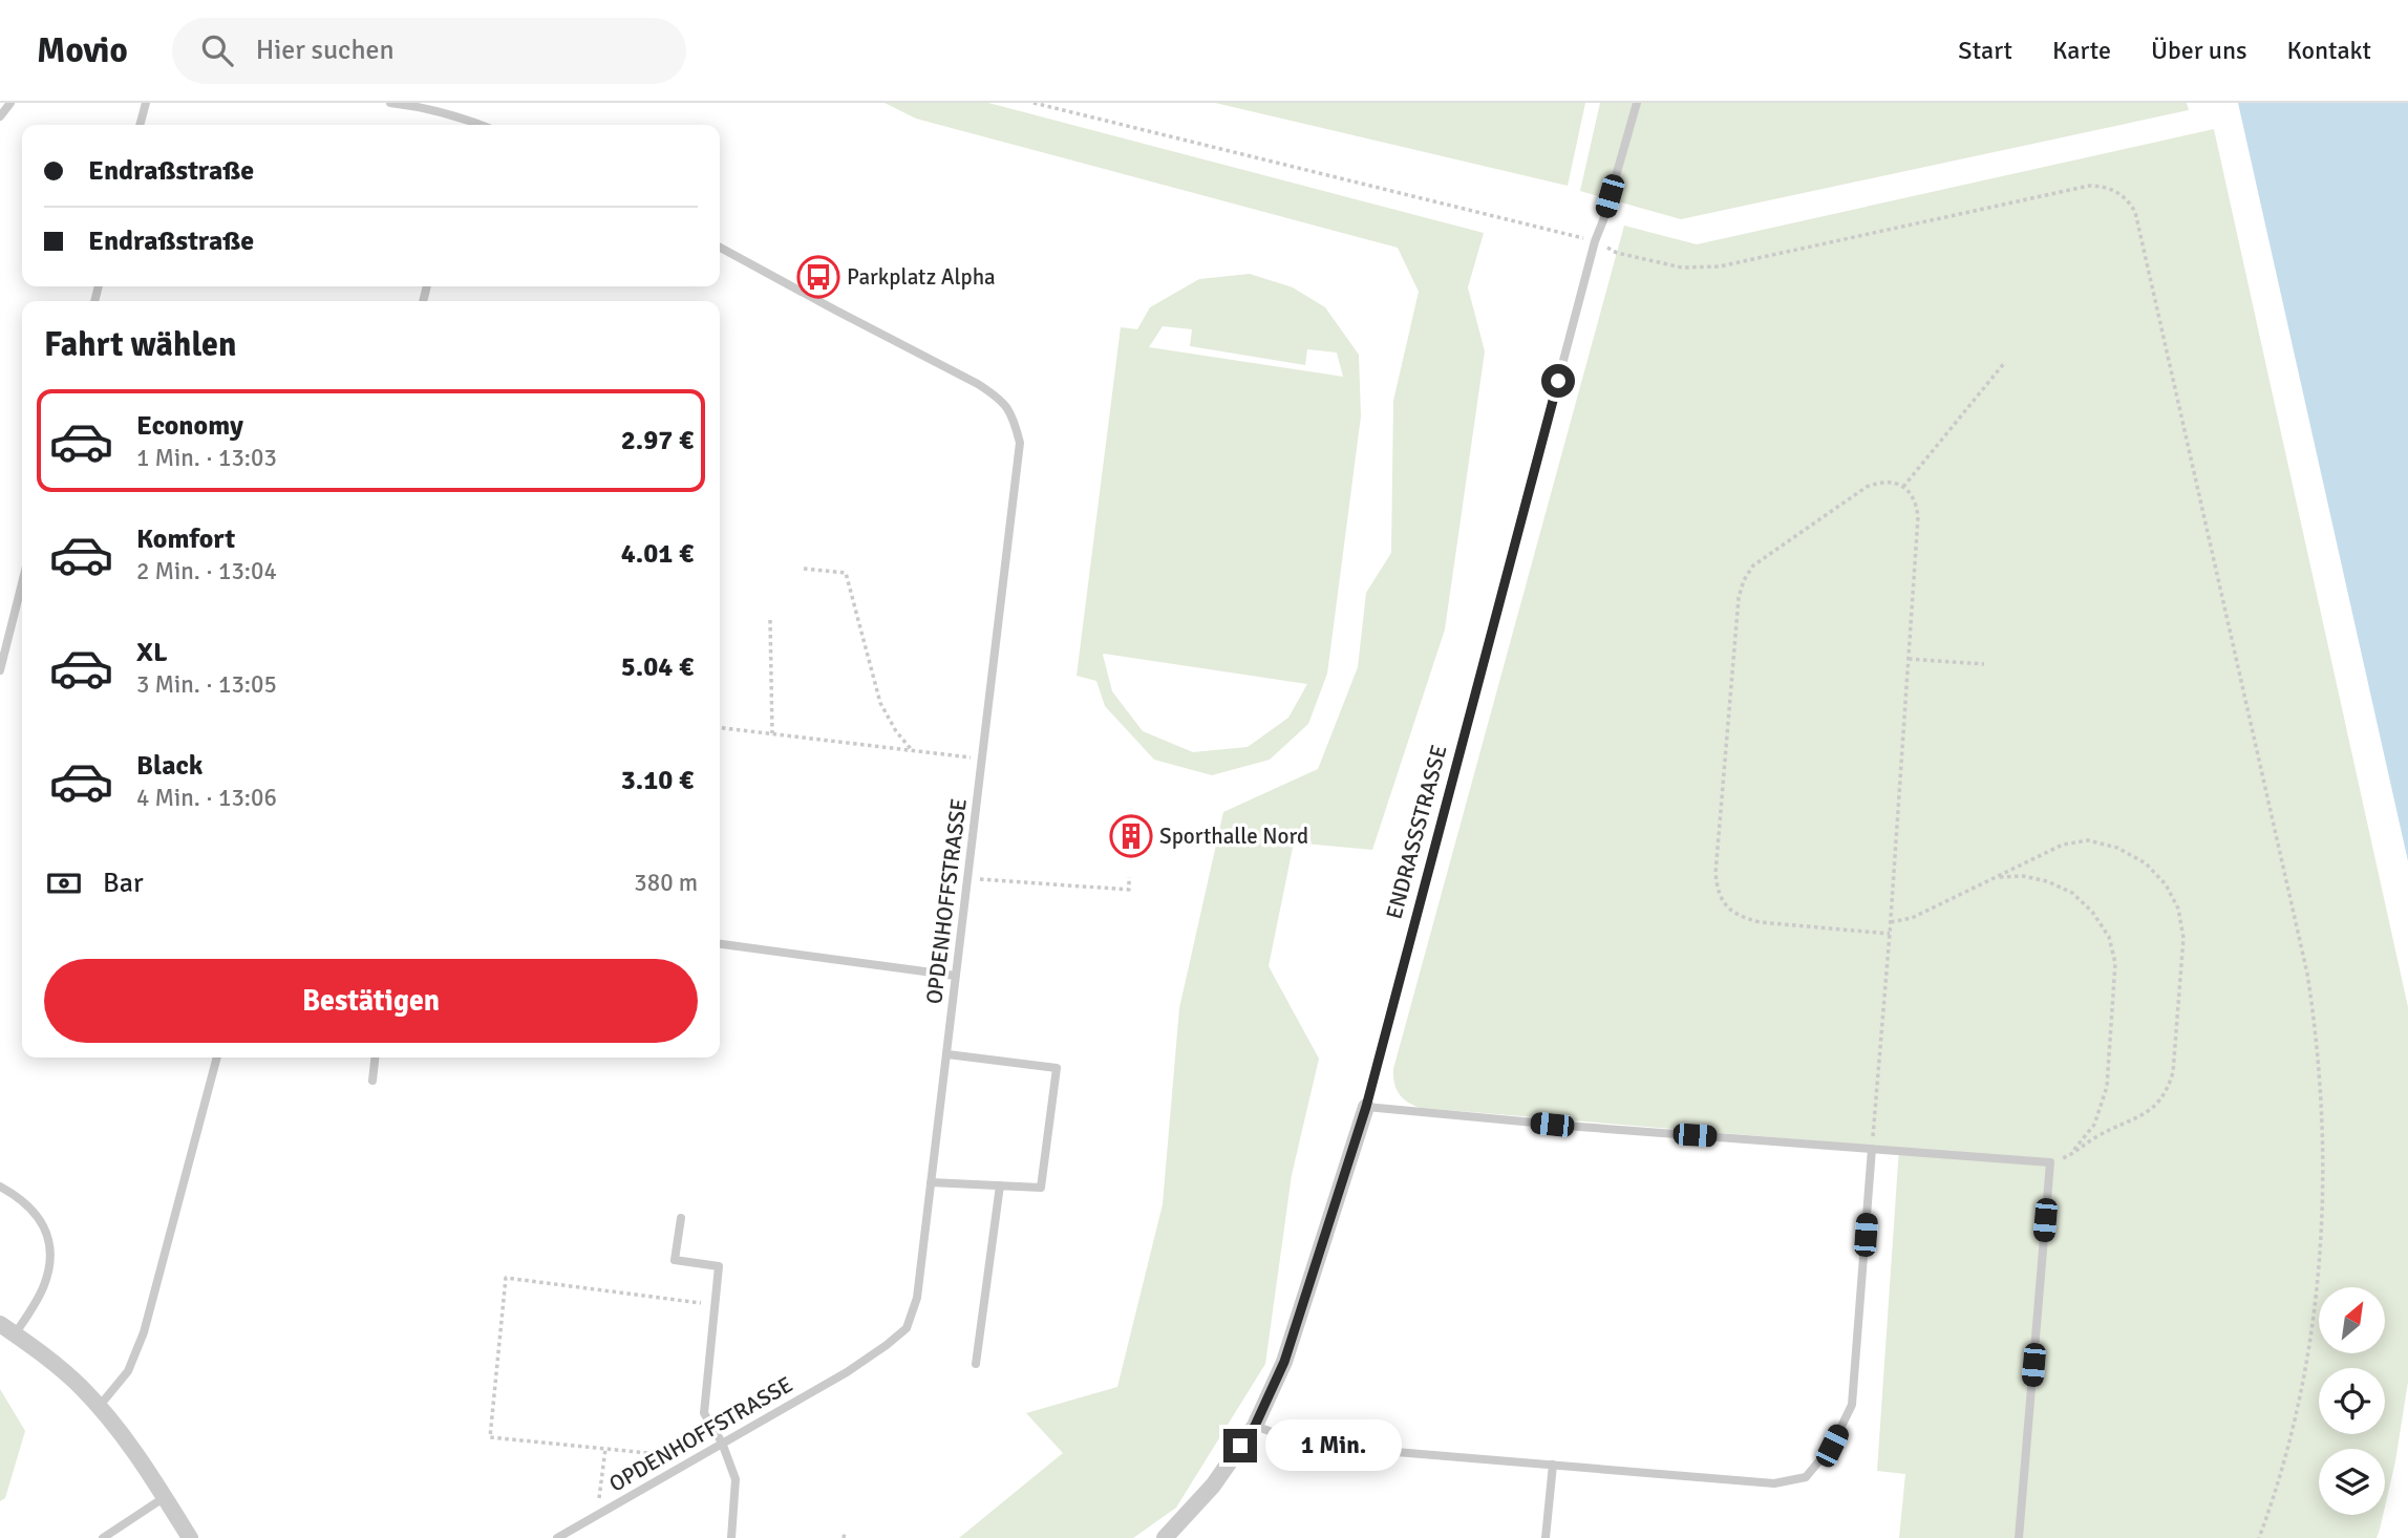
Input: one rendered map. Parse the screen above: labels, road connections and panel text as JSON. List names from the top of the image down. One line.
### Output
{"streets":{"street":["ENDRASSSTRASSE"],"lane":["OPDENHOFFSTRASSE"]},"places":{"bus stop":["Parkplatz Alpha"],"building":["Sporthalle Nord"]},"north":"top right","page":{"header":"Movio","search":"Hier suchen","nav":["Start","Karte","Über uns","Kontakt"],"banner":["Endraßstraße","Endraßstraße"],"heading":"Fahrt wählen","list":[{"name":"Economy","note":"1 Min. · 13:03","value":"2.97 €"},{"name":"Komfort","note":"2 Min. · 13:04","value":"4.01 €"},{"name":"XL","note":"3 Min. · 13:05","value":"5.04 €"},{"name":"Black","note":"4 Min. · 13:06","value":"3.10 €"}],"pay":["Bar","380 m"],"buttons":"Bestätigen","bubble":"1 Min."}}
